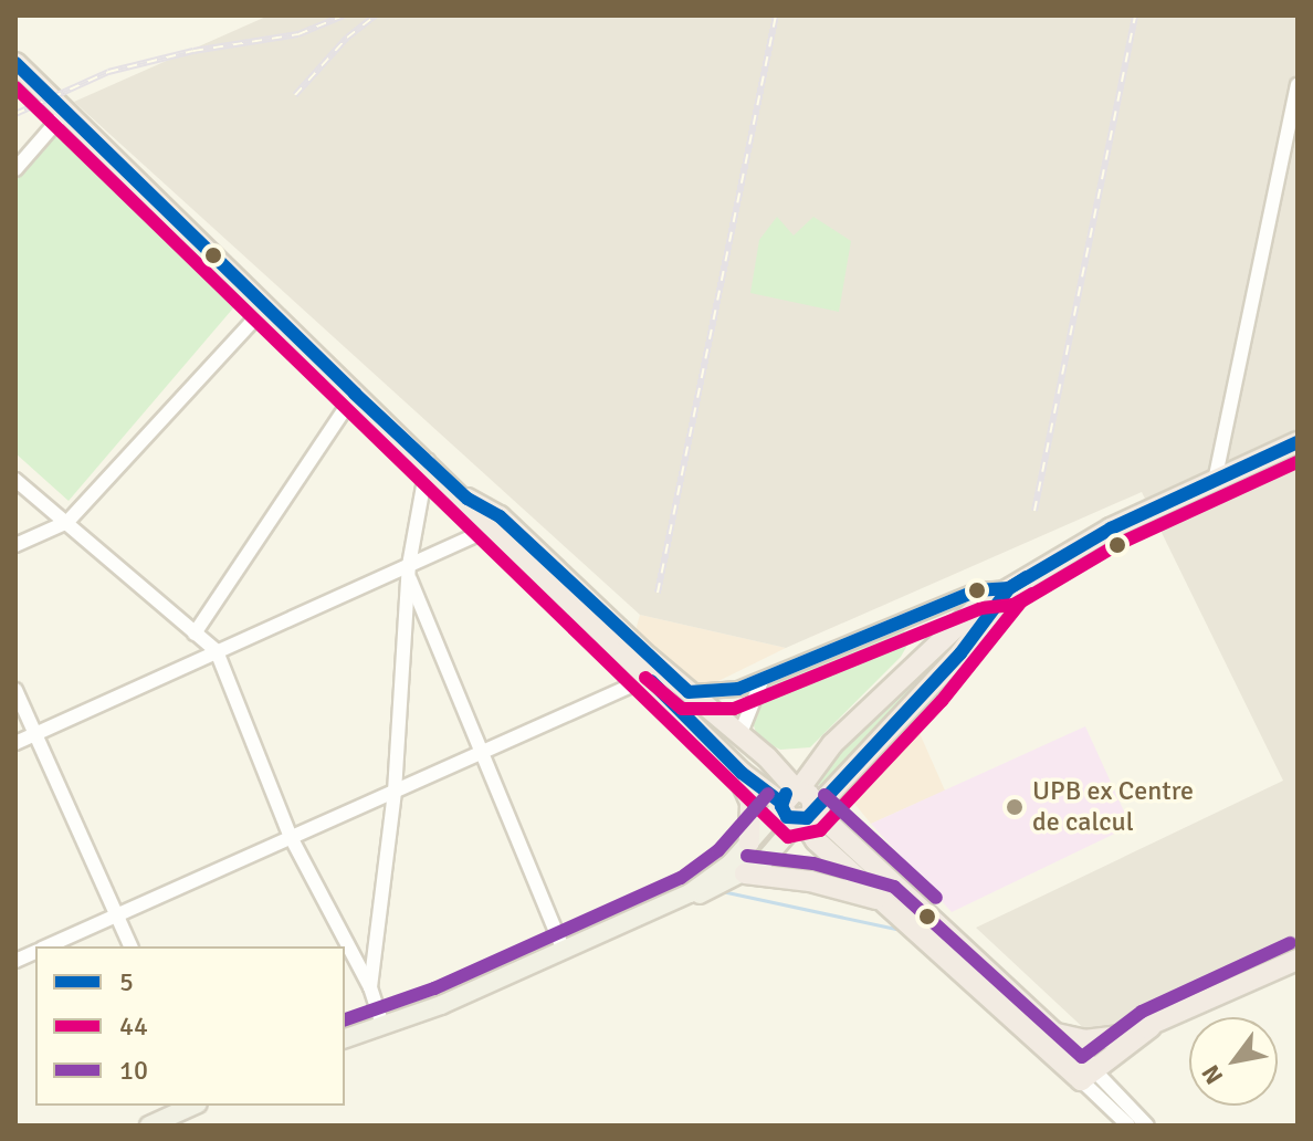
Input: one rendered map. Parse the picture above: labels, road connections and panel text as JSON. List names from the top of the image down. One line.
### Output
{"places":["UPB ex Centre de calcul"],"lines":["transit line 5","transit line 44","transit line 10"],"legend":["5","44","10"],"north":"bottom left"}
